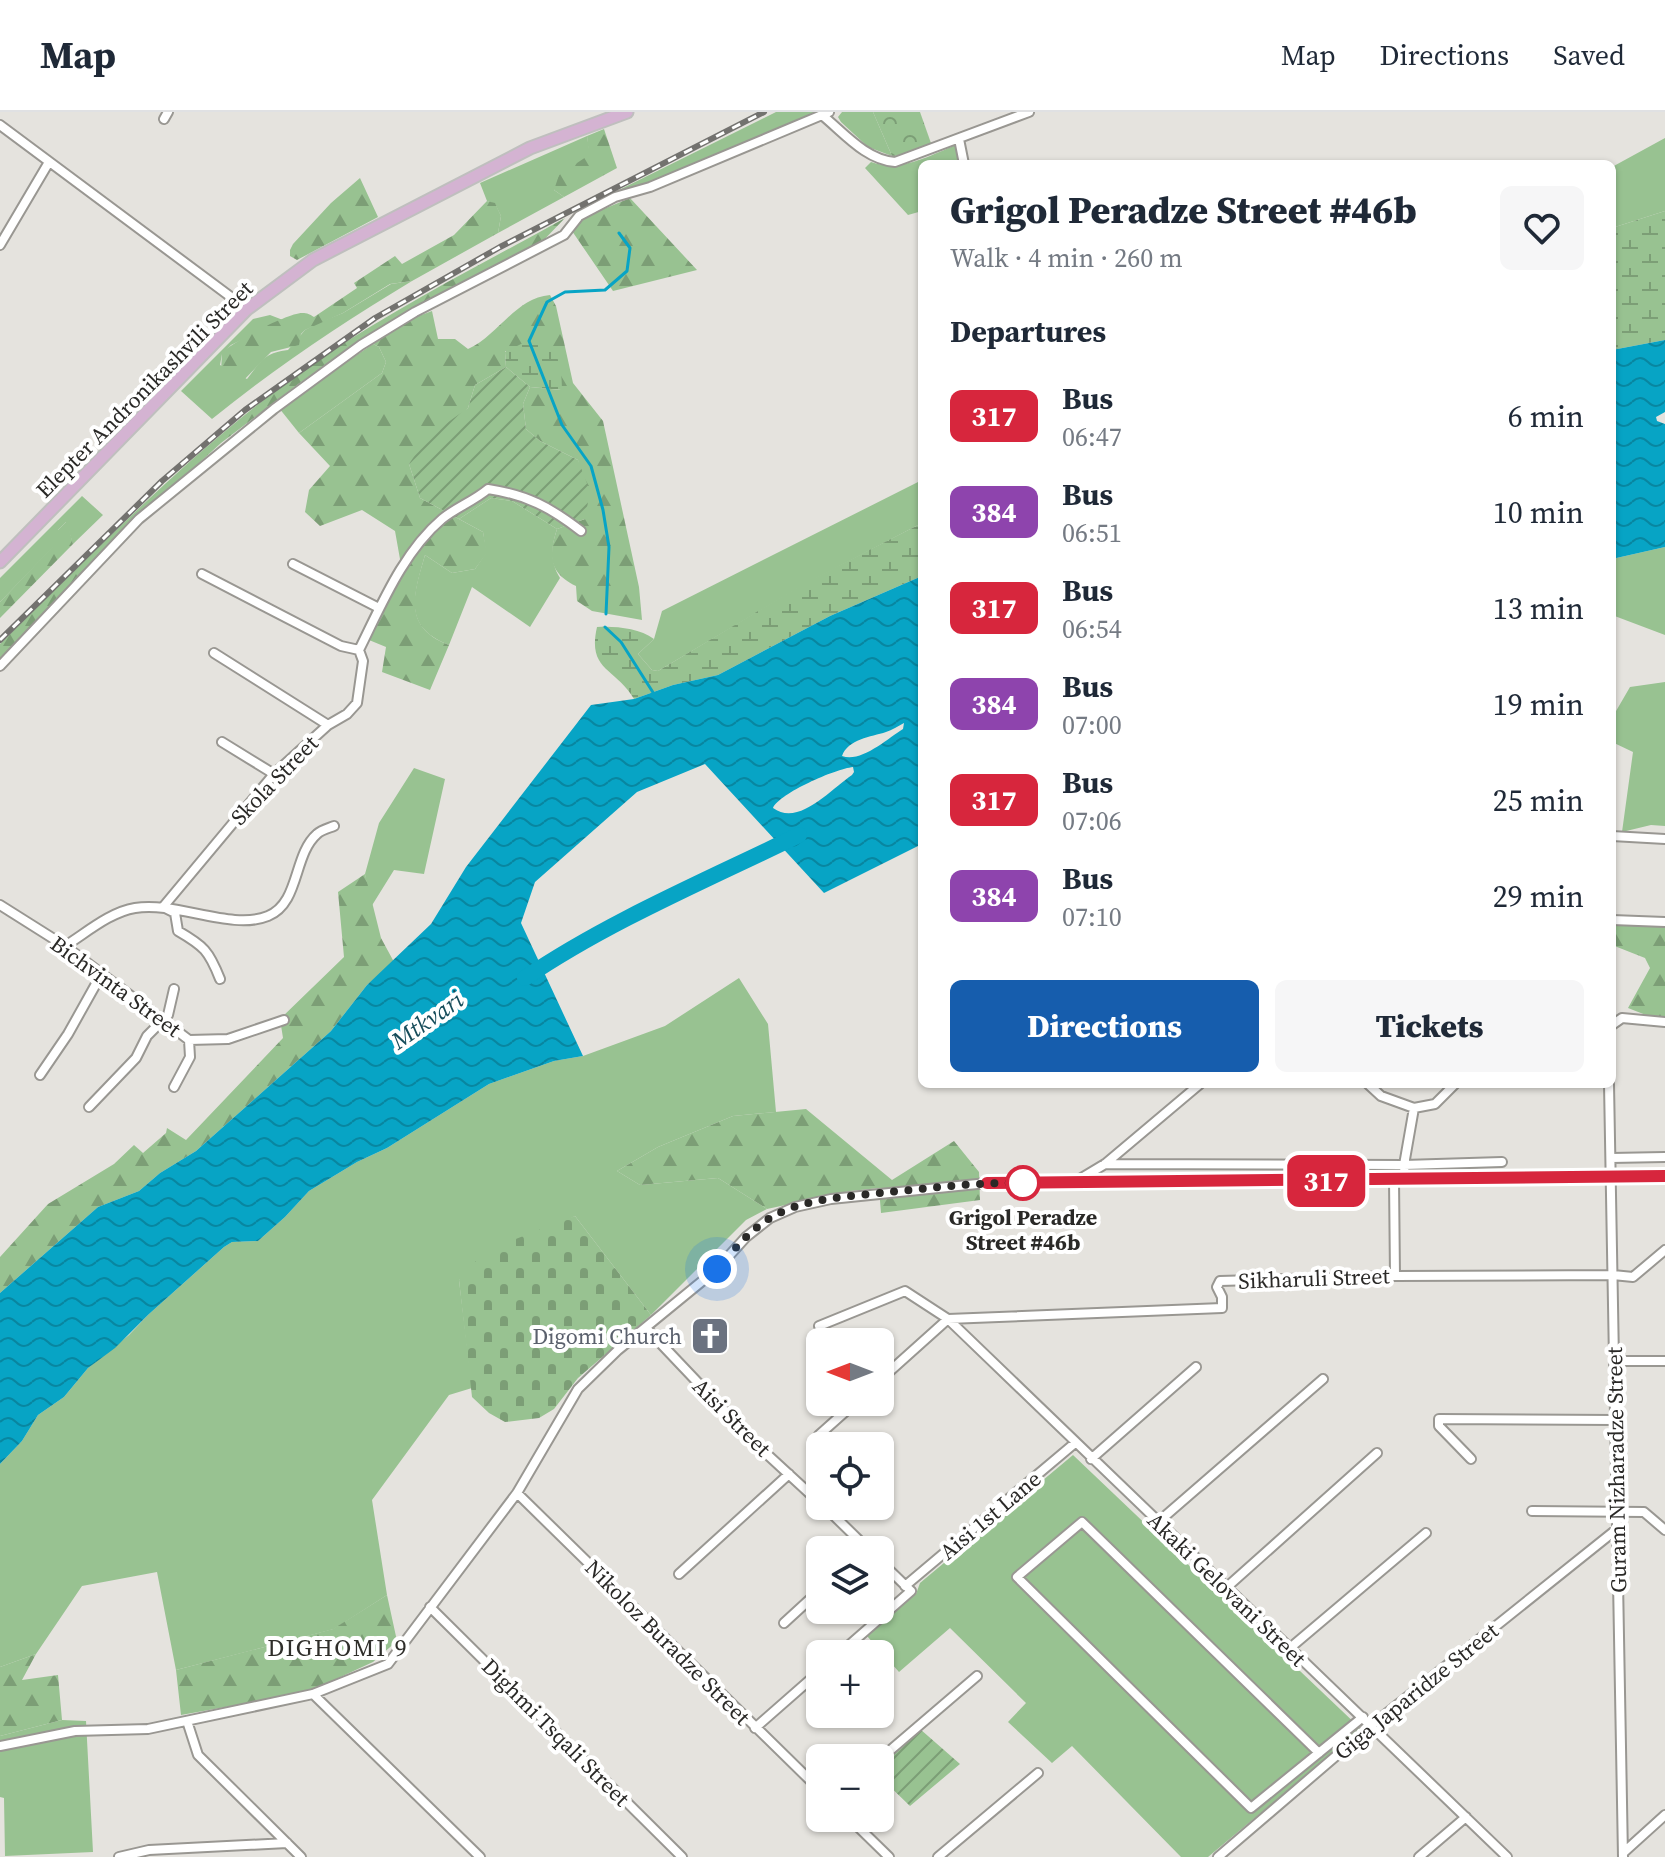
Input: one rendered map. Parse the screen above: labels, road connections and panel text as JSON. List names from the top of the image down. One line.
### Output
{"streets":{"main road":["Elepter Andronikashvili Street"],"street":["Skola Street","Bichvinta Street","Sikharuli Street","Aisi Street","Guram Nizharadze Street","Aisi 1st Lane","Akaki Gelovani Street","Nikoloz Buradze Street","Giga Japaridze Street","Dighmi Tsqali Street"]},"crossings":[["Sikharuli Street","Guram Nizharadze Street"],["Sikharuli Street","Akaki Gelovani Street"],["Guram Nizharadze Street","Giga Japaridze Street"],["Aisi 1st Lane","Akaki Gelovani Street"],["Akaki Gelovani Street","Giga Japaridze Street"]],"districts":["DIGHOMI 9"],"water":["Mtkvari"],"places":{"other":["Grigol Peradze Street #46b"],"church":["Digomi Church"]},"lines":["bus line 317"],"north":"left","page":{"header":"Map","nav":["Map","Directions","Saved"],"on_map":"317","heading":[["Grigol Peradze Street #46b","Walk · 4 min · 260 m"],"Departures"],"list":[{"mark":"317","name":"Bus","note":"06:47","value":"6 min"},{"mark":"384","name":"Bus","note":"06:51","value":"10 min"},{"mark":"317","name":"Bus","note":"06:54","value":"13 min"},{"mark":"384","name":"Bus","note":"07:00","value":"19 min"},{"mark":"317","name":"Bus","note":"07:06","value":"25 min"},{"mark":"384","name":"Bus","note":"07:10","value":"29 min"}],"buttons":["Directions","Tickets"],"map_buttons":["+","−"]}}
